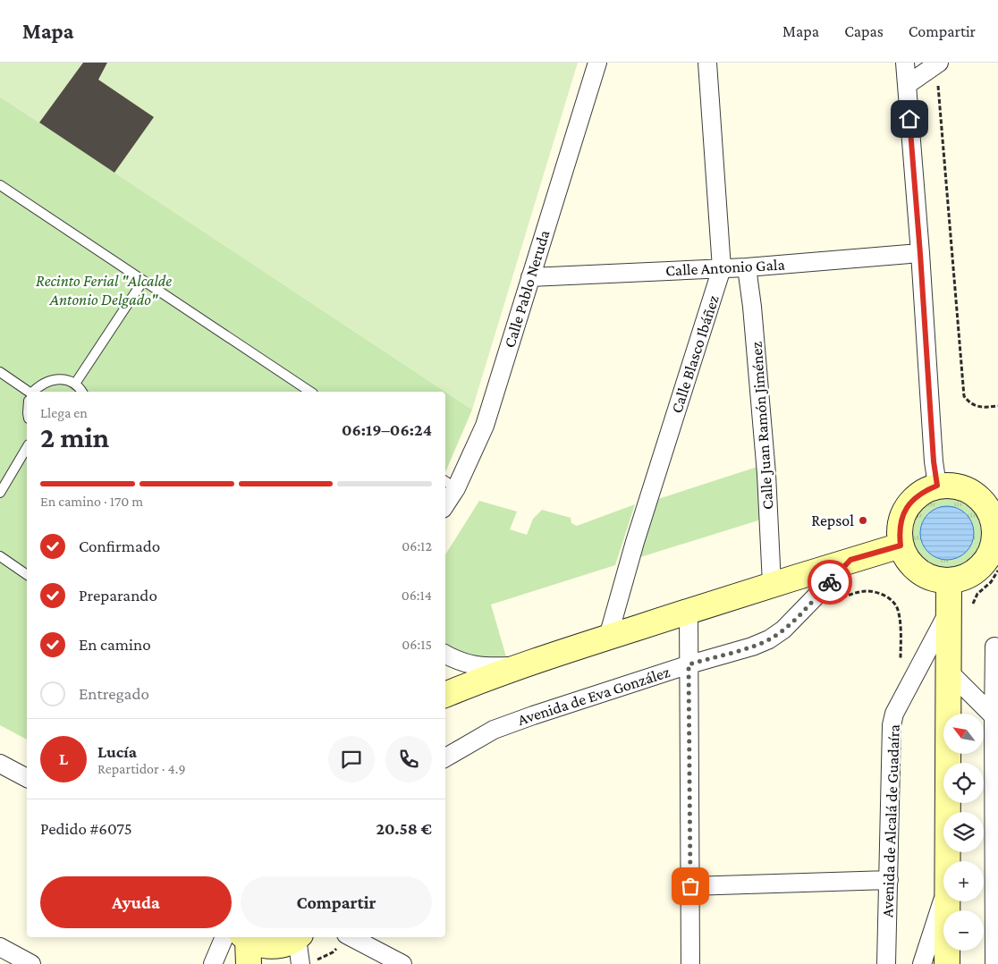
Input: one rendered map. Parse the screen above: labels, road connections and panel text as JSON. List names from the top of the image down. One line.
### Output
{"streets":{"street":["Calle Antonio Gala","Calle Pablo Neruda","Calle Blasco Ibáñez","Calle Juan Ramón Jiménez","Avenida de Eva González","Avenida de Alcalá de Guadaíra"]},"crossings":[["Calle Antonio Gala","Calle Pablo Neruda"],["Calle Antonio Gala","Calle Blasco Ibáñez"],["Calle Antonio Gala","Calle Juan Ramón Jiménez"]],"parks":["Recinto Ferial \"Alcalde Antonio Delgado\""],"places":["Repsol"],"north":"top left","page":{"header":"Mapa","nav":["Mapa","Capas","Compartir"],"heading":["2 min","Llega en","06:19–06:24"],"panel":["Lucía","Repartidor · 4.9","Pedido #6075","20.58 €"],"bar":"En camino · 170 m","list":[["Confirmado","06:12"],["Preparando","06:14"],["En camino","06:15"],"Entregado"],"map_buttons":["+","−"],"round":"L","buttons":["Ayuda","Compartir"]}}
